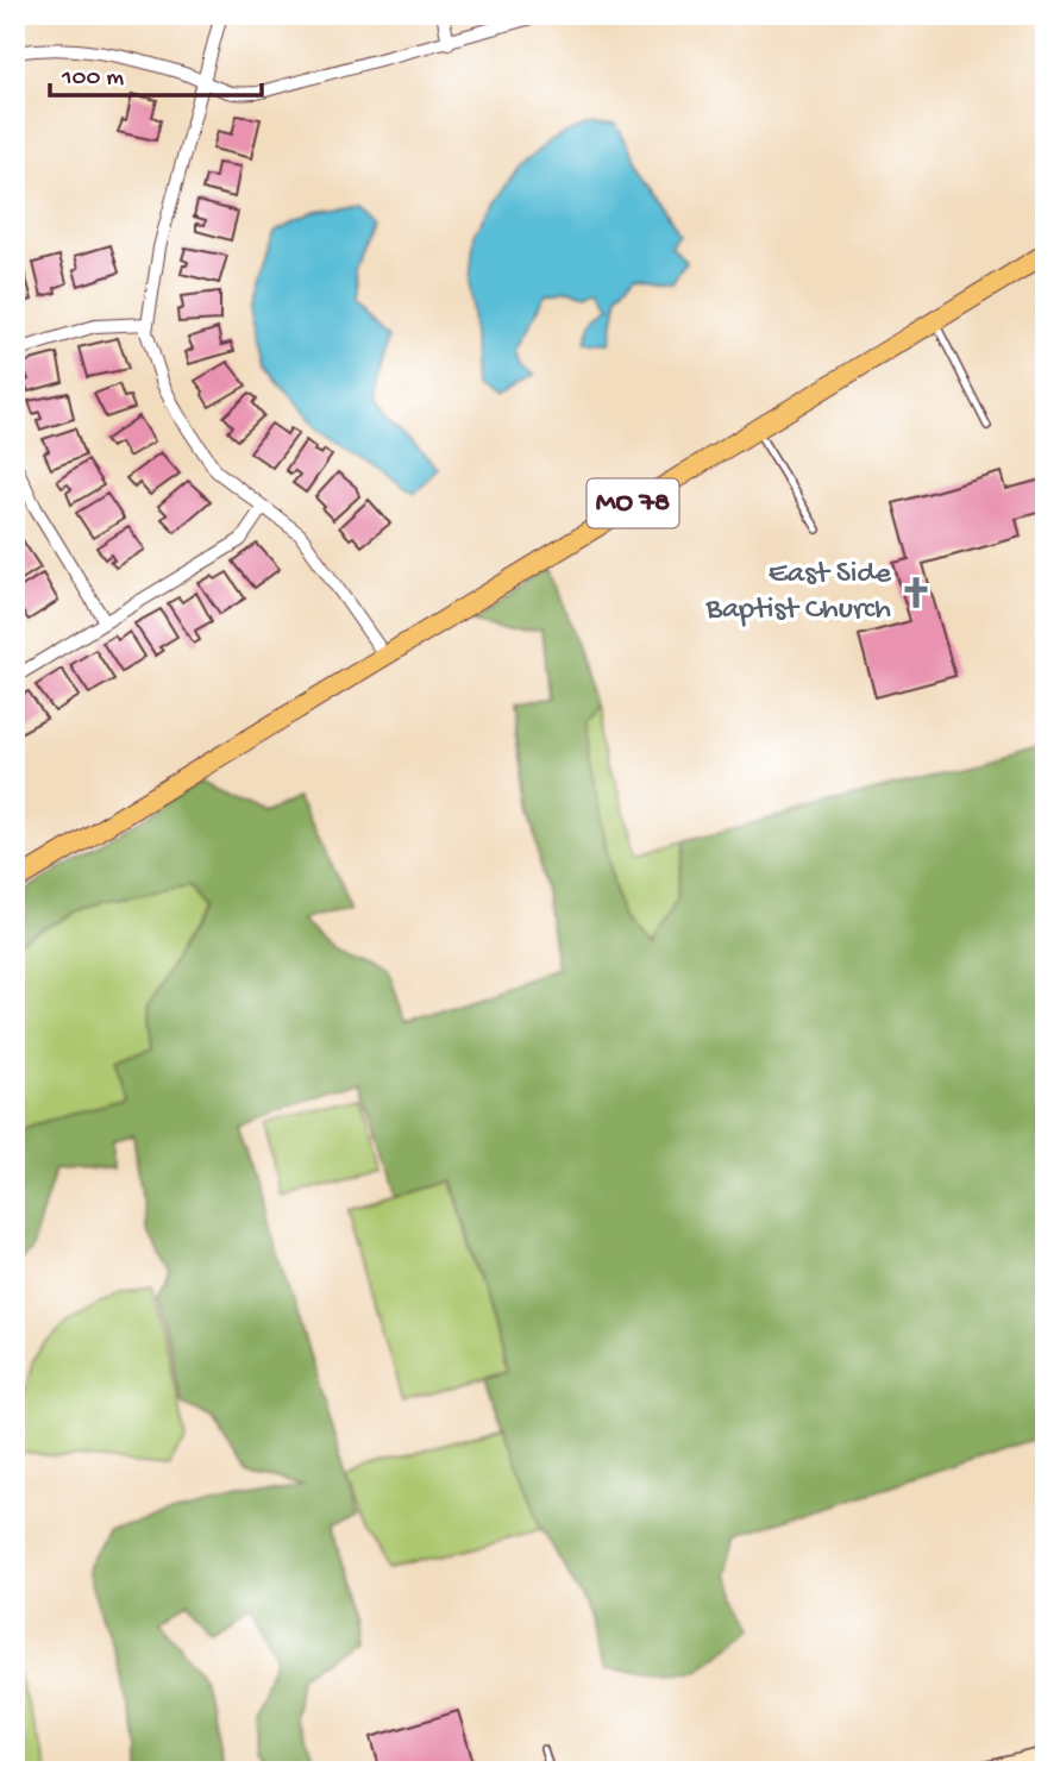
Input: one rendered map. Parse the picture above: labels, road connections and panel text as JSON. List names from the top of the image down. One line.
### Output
{"streets":{"main road":["MO 78"]},"places":{"church":["East Side Baptist Church"]},"scale_bar":"100 m"}
